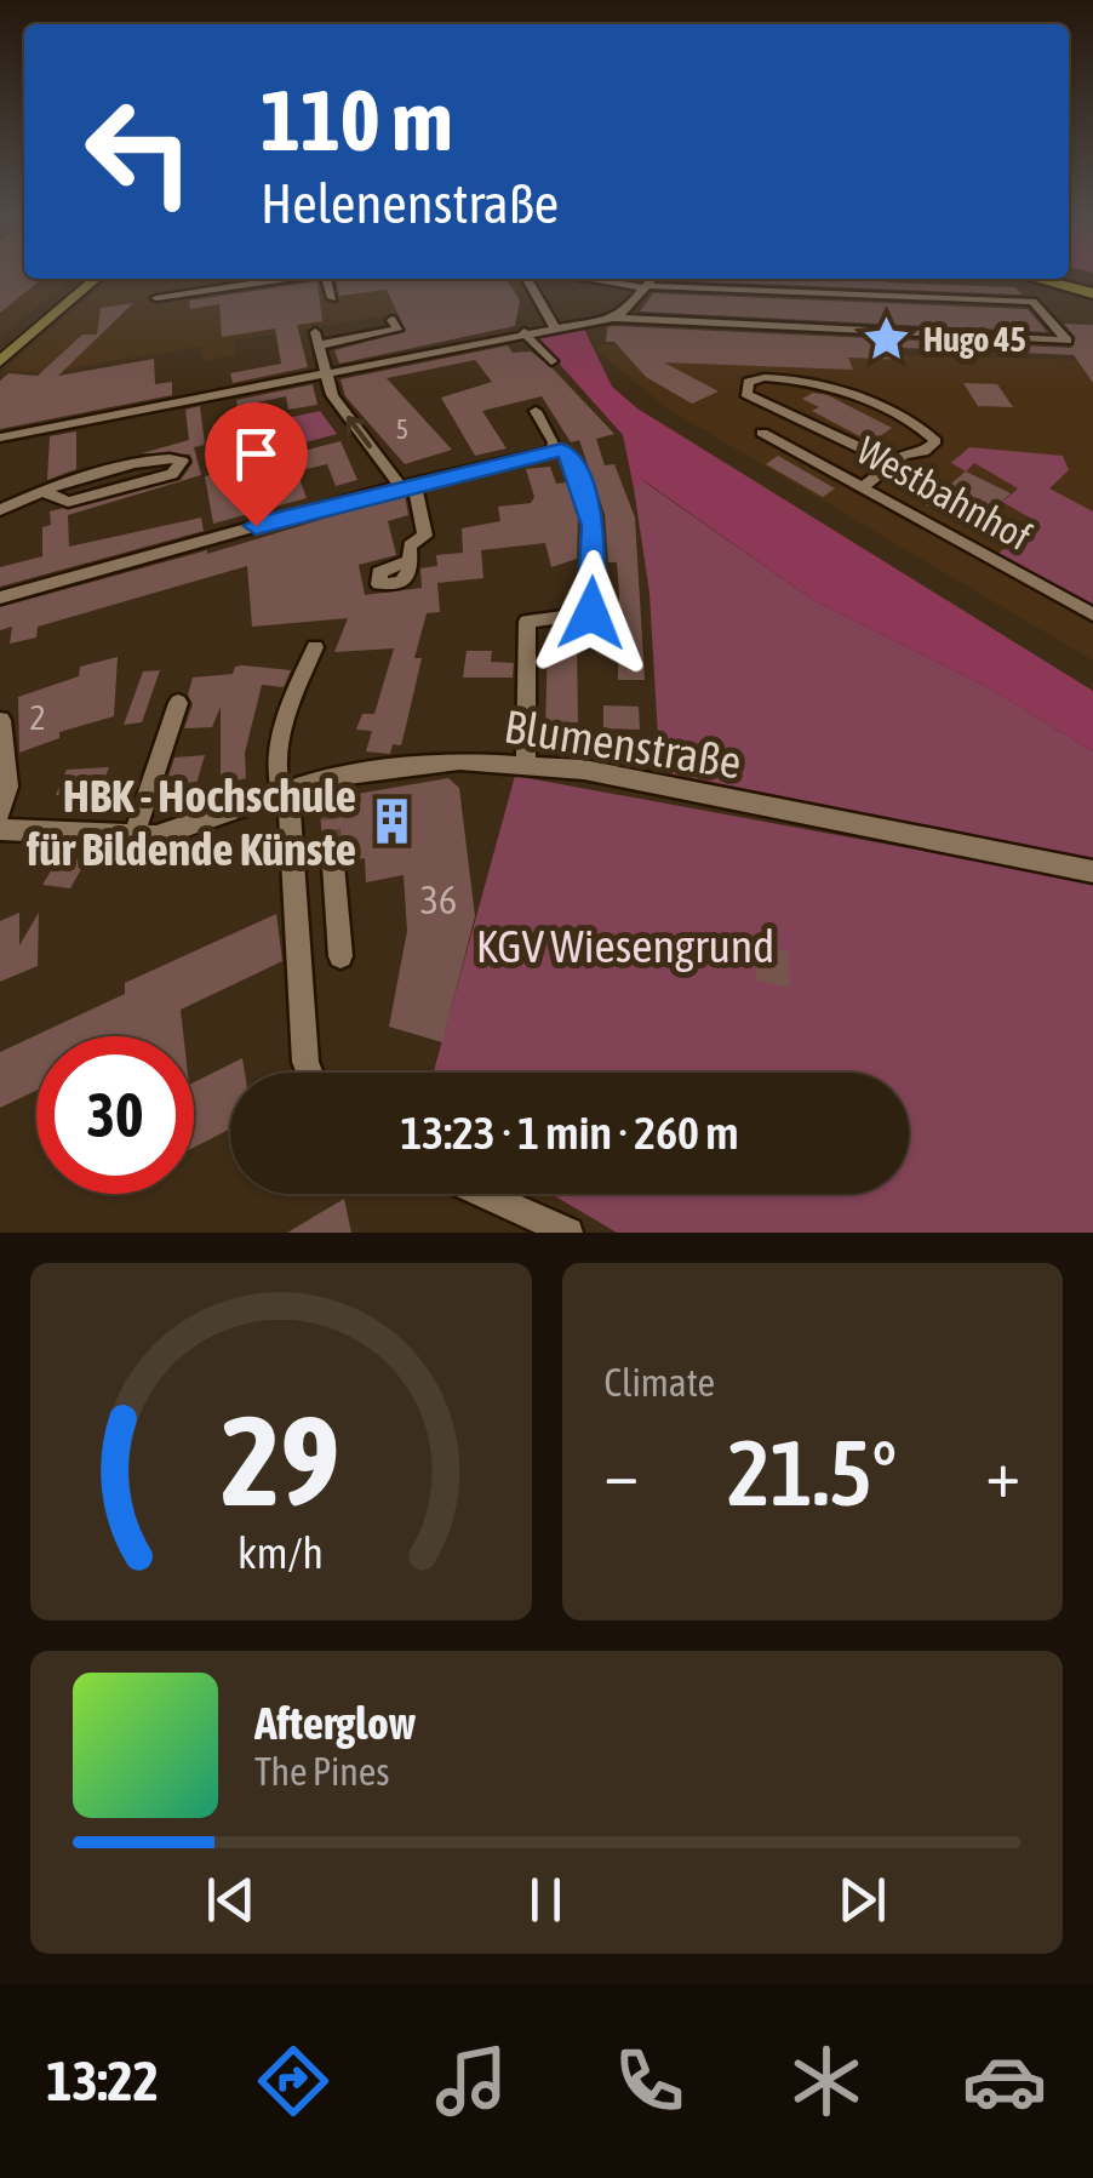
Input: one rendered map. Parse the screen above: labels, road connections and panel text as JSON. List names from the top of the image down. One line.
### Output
{"streets":{"street":["Westbahnhof","Blumenstraße"]},"parks":["KGV Wiesengrund"],"places":{"place":["Hugo 45"],"building":["HBK - Hochschule für Bildende Künste"]},"house_numbers":["5","2","36"],"page":{"turn":["110 m","Helenenstraße"],"limit":"30","trip":"13:23 · 1 min · 260 m","tile":"Climate","heat":["−","21.5°","+"],"song":["Afterglow","The Pines"],"tabs":"13:22","gauge":["29","km/h"]}}
